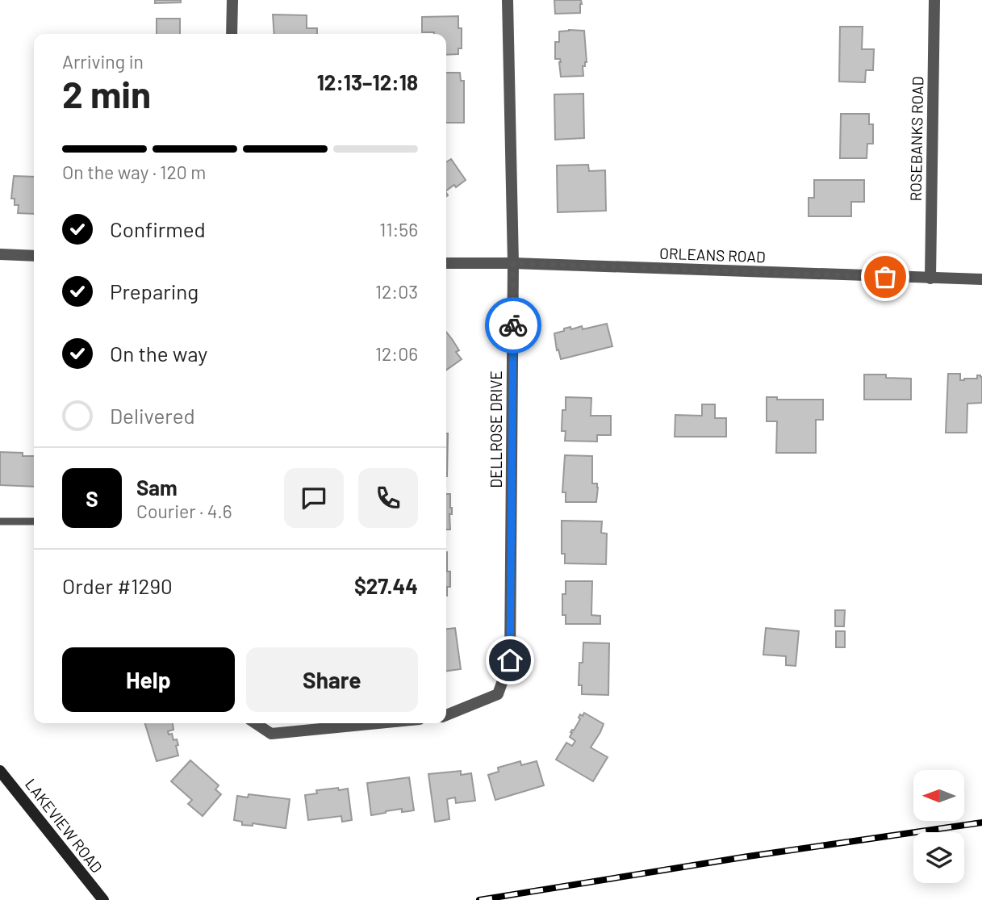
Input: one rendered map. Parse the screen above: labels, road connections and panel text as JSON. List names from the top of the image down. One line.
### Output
{"streets":{"street":["ROSEBANKS ROAD","ORLEANS ROAD","DELLROSE DRIVE","LAKEVIEW ROAD"]},"crossings":[["ROSEBANKS ROAD","ORLEANS ROAD"],["ORLEANS ROAD","DELLROSE DRIVE"]],"north":"left","page":{"heading":["2 min","Arriving in","12:13–12:18"],"panel":["Sam","Courier · 4.6","Order #1290","$27.44"],"bar":"On the way · 120 m","list":[["Confirmed","11:56"],["Preparing","12:03"],["On the way","12:06"],"Delivered"],"round":"S","buttons":["Help","Share"]}}
